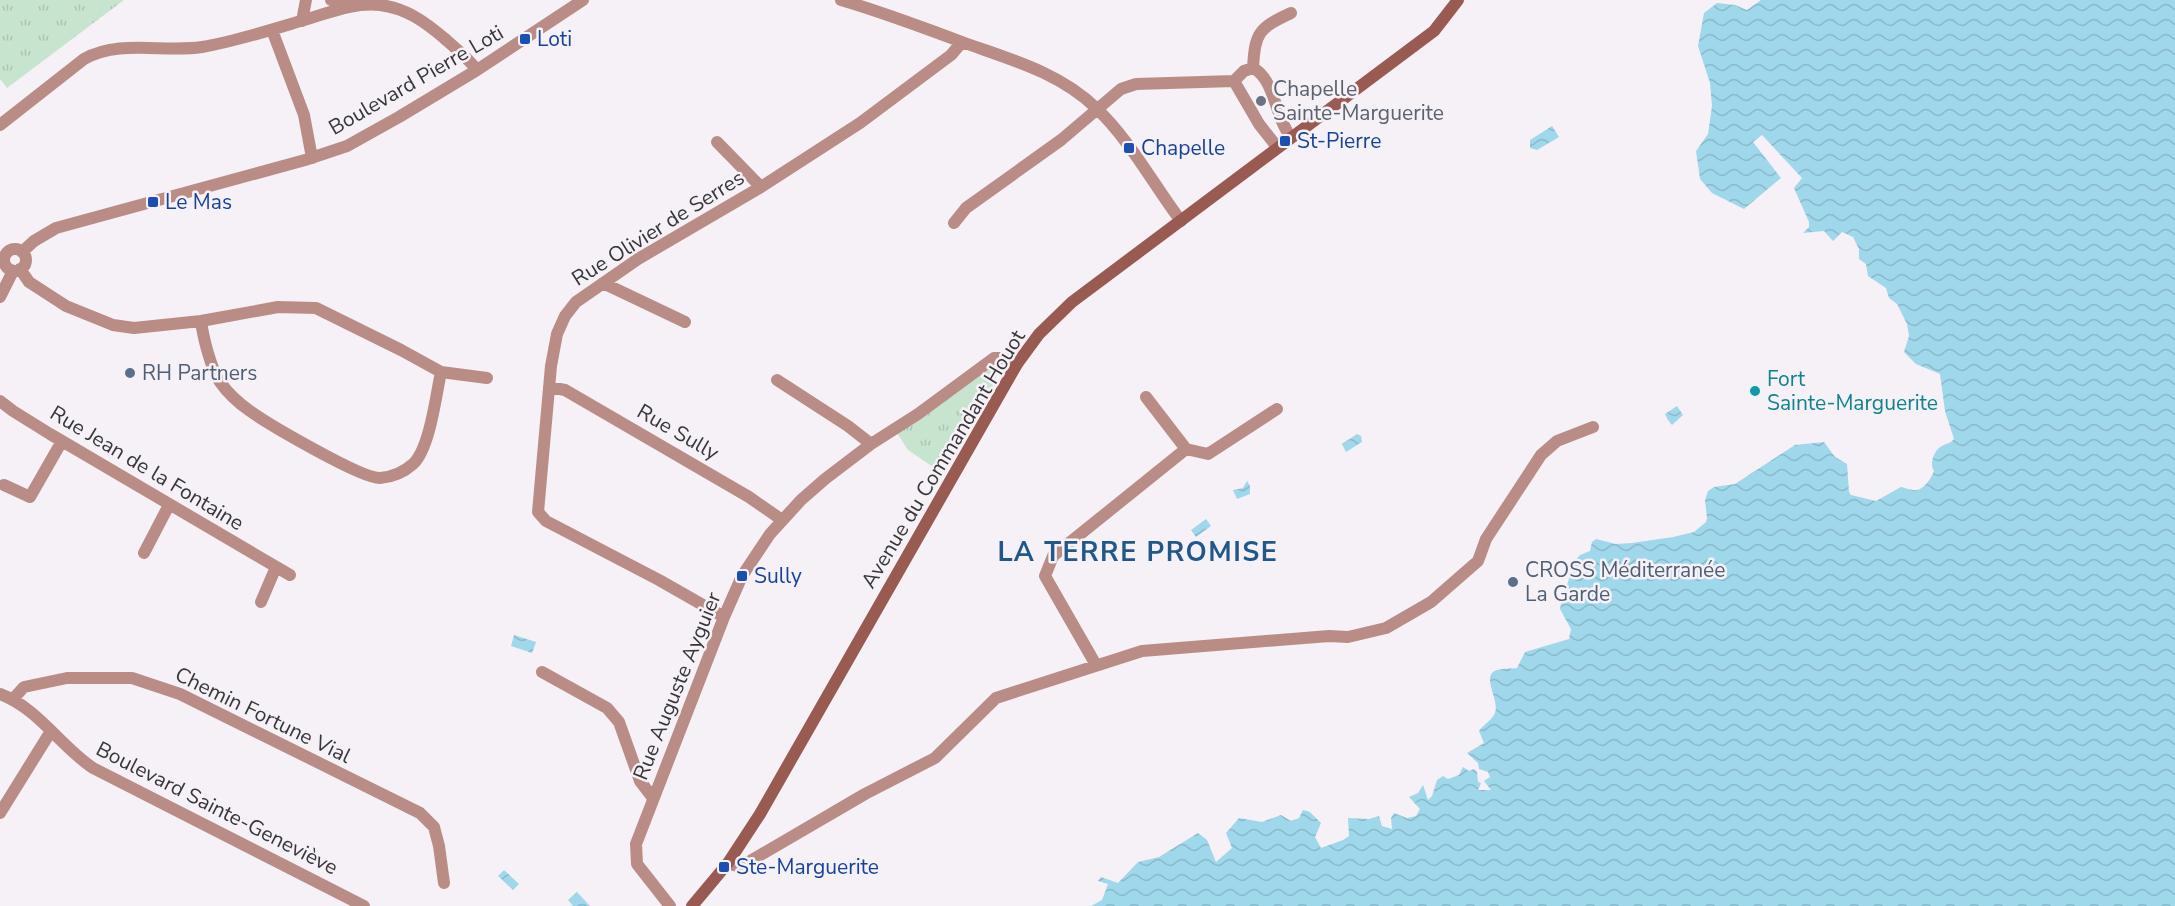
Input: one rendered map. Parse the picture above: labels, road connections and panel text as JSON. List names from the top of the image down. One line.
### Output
{"streets":{"main road":["Avenue du Commandant Houot"],"street":["Boulevard Pierre Loti","Rue Olivier de Serres","Rue Sully","Rue Jean de la Fontaine","Rue Auguste Ayguier","Chemin Fortune Vial","Boulevard Sainte-Geneviève"]},"crossings":[["Rue Olivier de Serres","Rue Sully"],["Rue Olivier de Serres","Rue Auguste Ayguier"],["Rue Sully","Rue Auguste Ayguier"],["Avenue du Commandant Houot","Rue Auguste Ayguier"],["Chemin Fortune Vial","Boulevard Sainte-Geneviève"]],"districts":["LA TERRE PROMISE"],"places":{"transit":["Loti","St-Pierre","Chapelle","Le Mas","Sully","Ste-Marguerite"],"other":["Chapelle Sainte-Marguerite","RH Partners","Fort Sainte-Marguerite","CROSS Méditerranée La Garde"]}}
